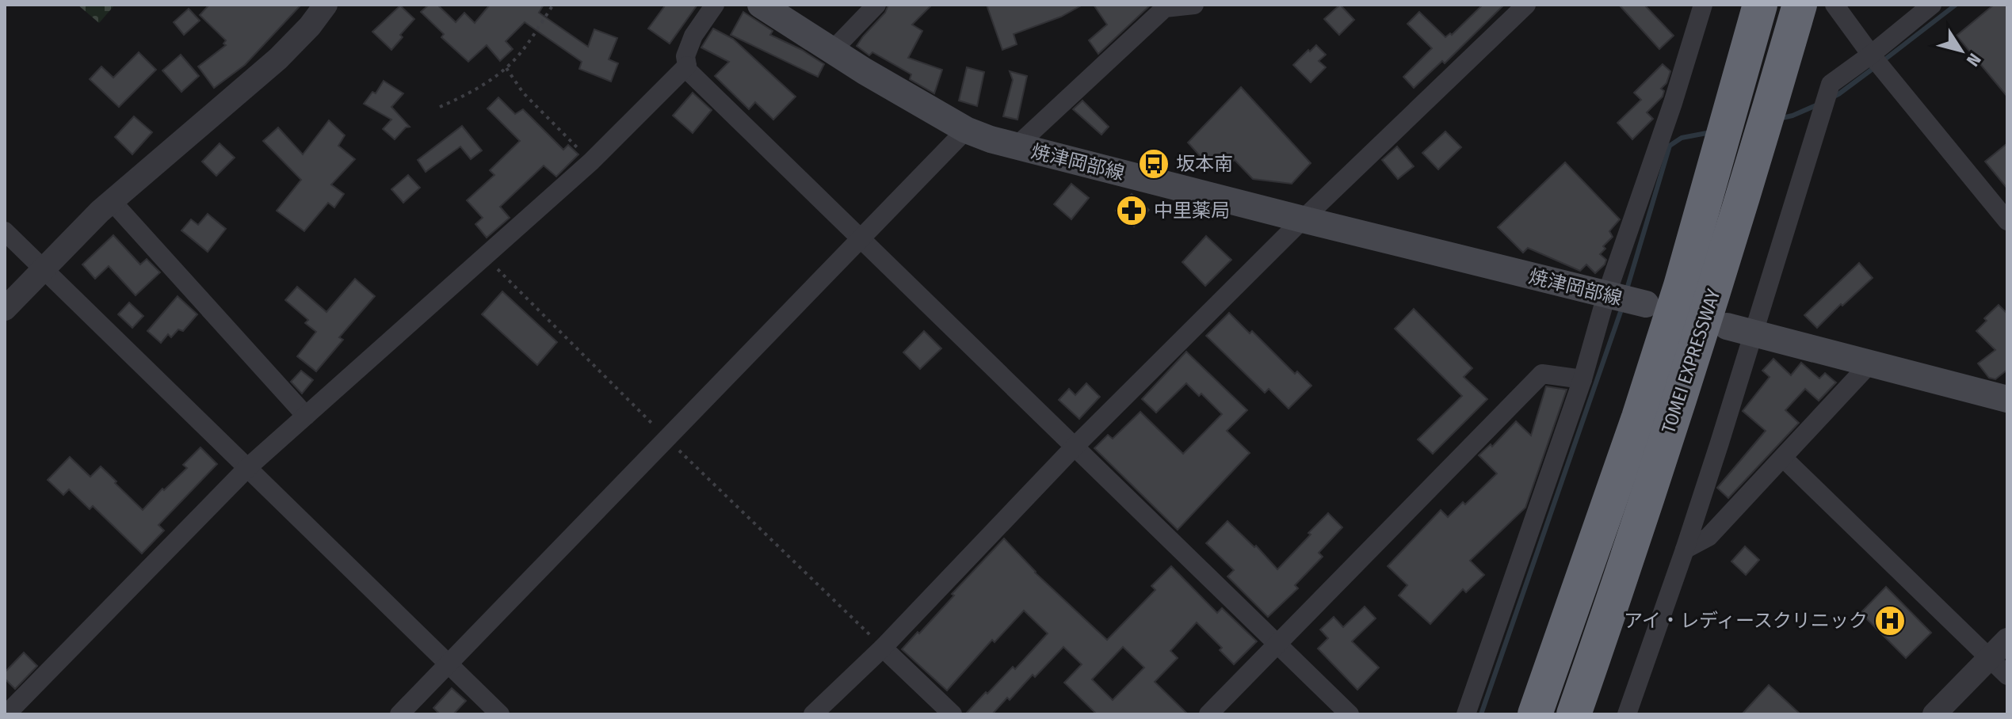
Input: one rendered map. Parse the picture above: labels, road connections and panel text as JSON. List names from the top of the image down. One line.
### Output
{"streets":{"highway":["TOMEI EXPRESSWAY"],"main road":["焼津岡部線"]},"places":{"bus stop":["坂本南"],"pharmacy":["中里薬局"],"hospital":["アイ・レディースクリニック"]},"north":"bottom right"}
